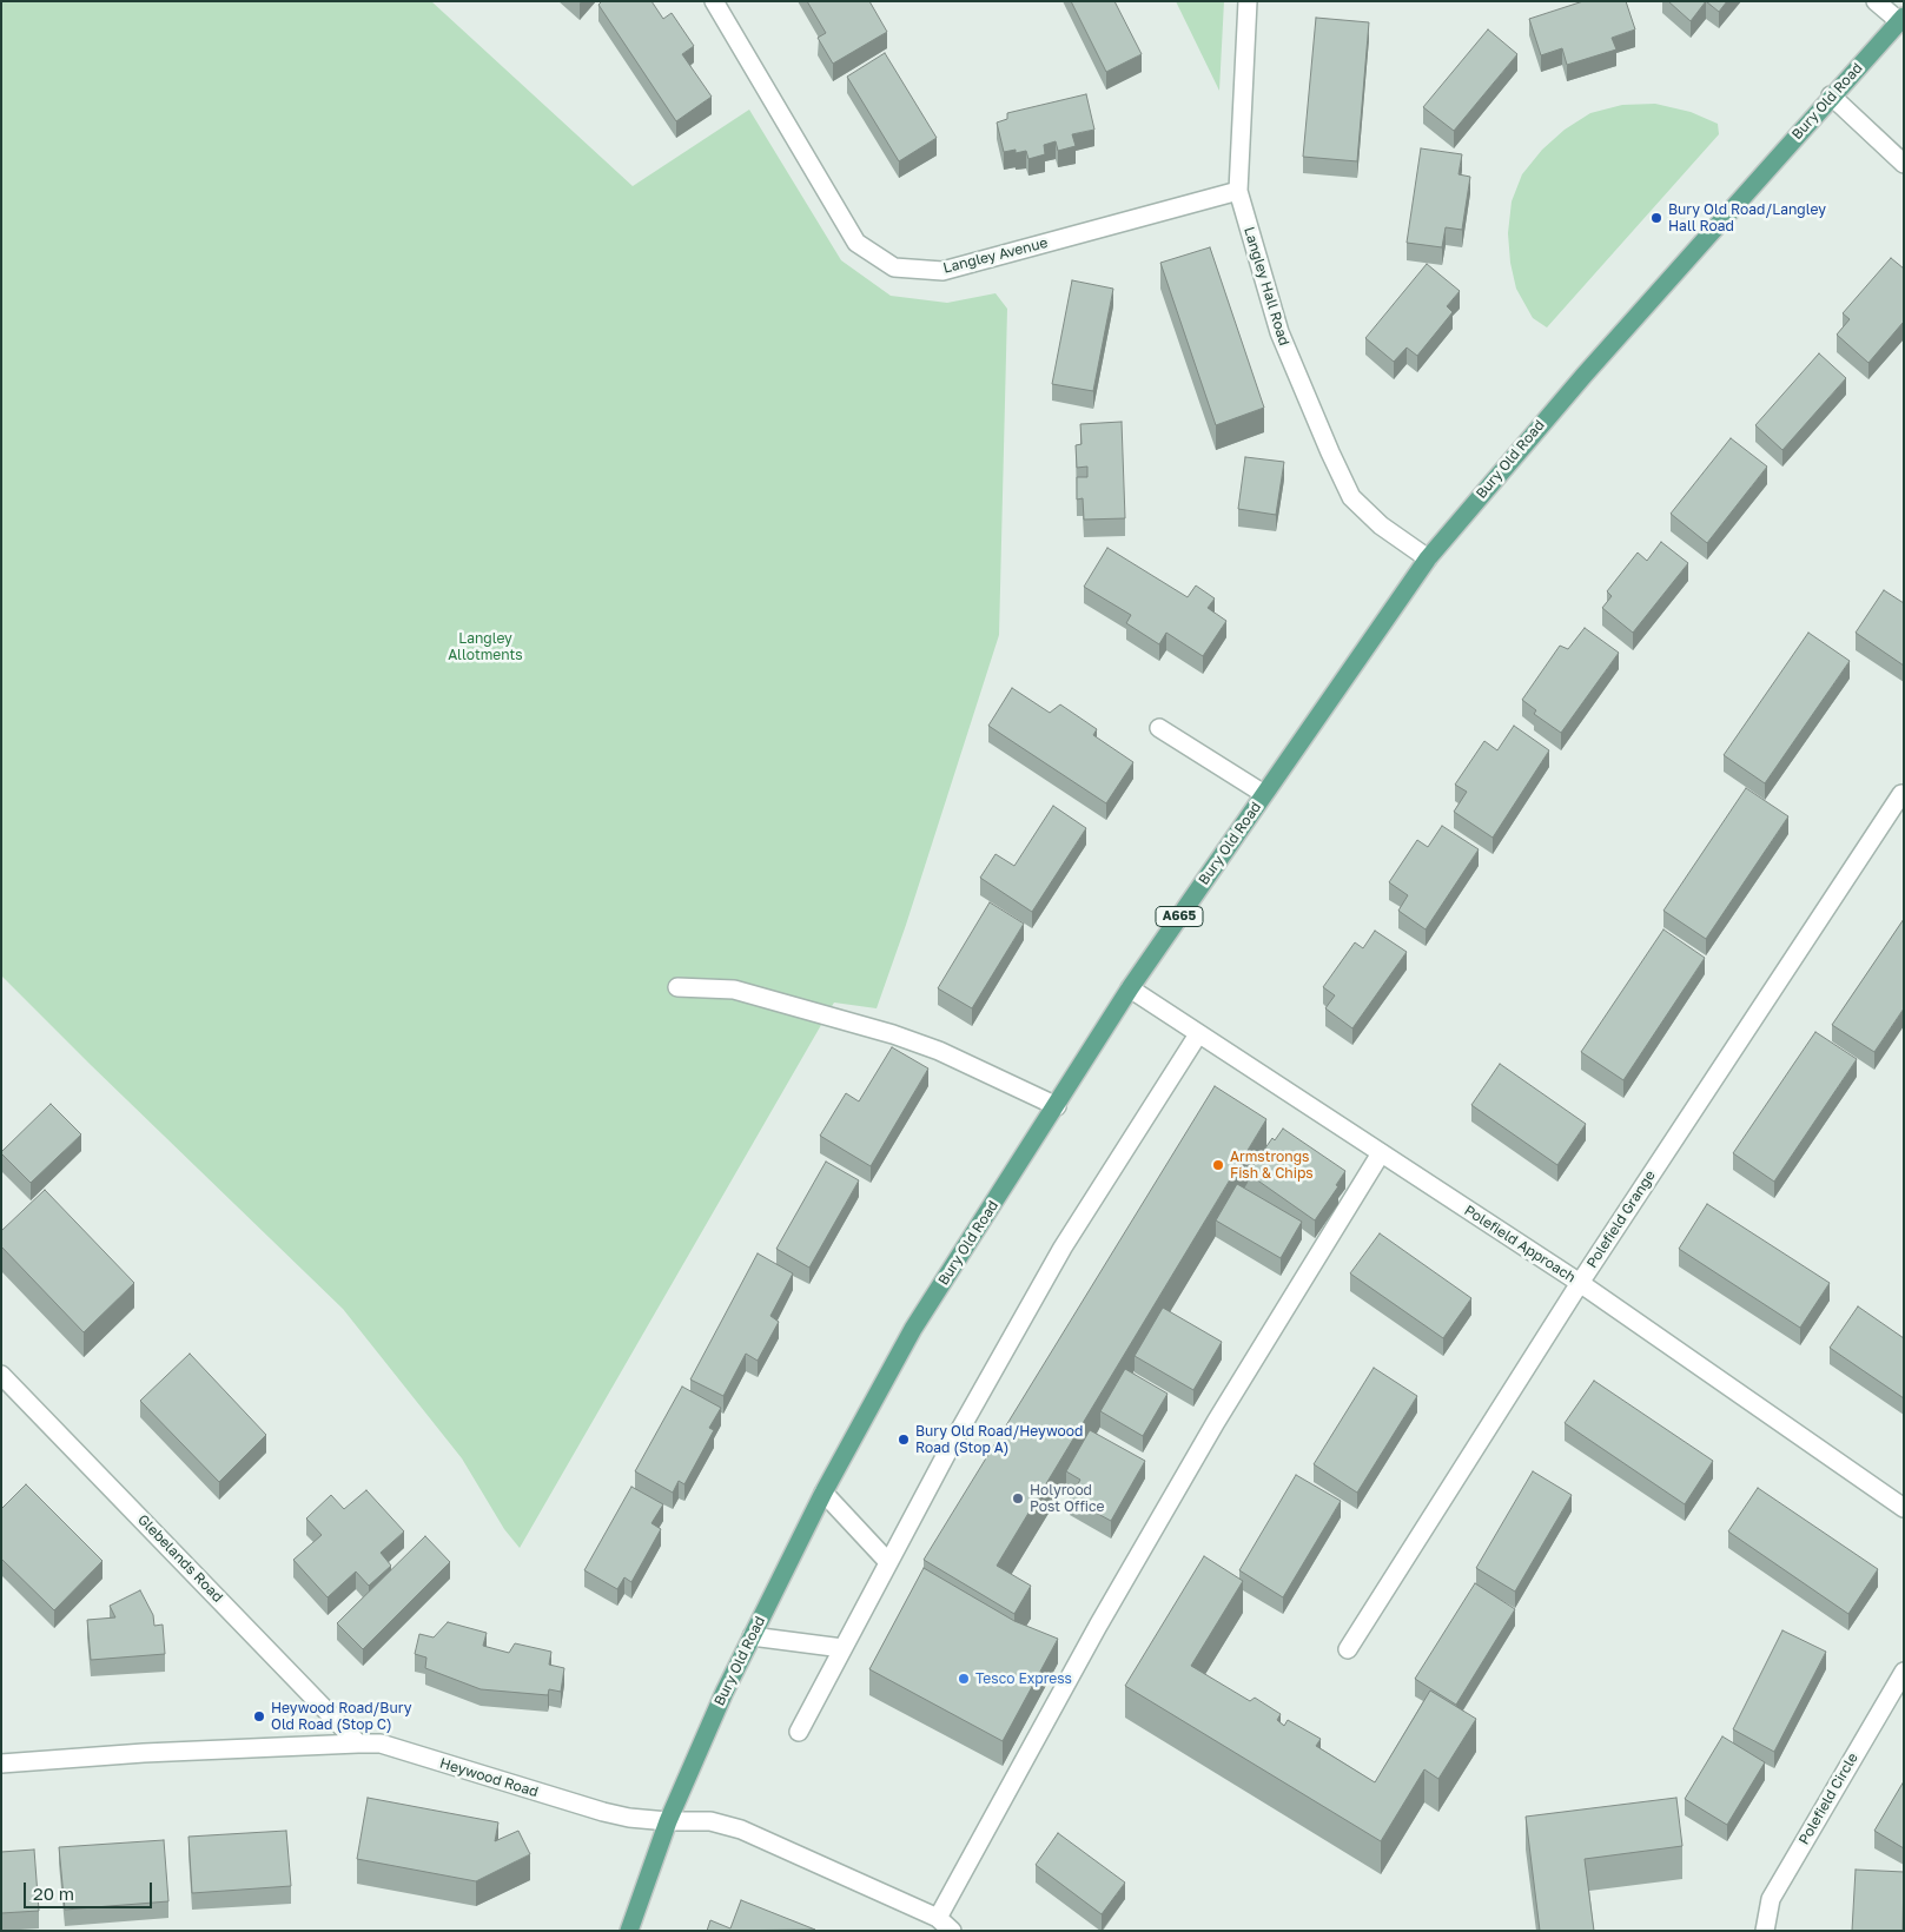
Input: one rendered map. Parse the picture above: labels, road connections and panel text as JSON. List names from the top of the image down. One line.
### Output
{"streets":{"main road":["Bury Old Road","A665"],"street":["Langley Avenue","Langley Hall Road","Polefield Grange","Polefield Approach","Glebelands Road","Heywood Road","Polefield Circle"]},"crossings":[["Bury Old Road","Langley Hall Road"],["Bury Old Road","Polefield Approach"],["Bury Old Road","Heywood Road"],["Langley Avenue","Langley Hall Road"],["Polefield Grange","Polefield Approach"],["Glebelands Road","Heywood Road"]],"parks":["Langley Allotments"],"places":["Bury Old Road/Langley Hall Road","Armstrongs Fish & Chips","Bury Old Road/Heywood Road (Stop A)","Holyrood Post Office","Tesco Express","Heywood Road/Bury Old Road (Stop C)"],"scale_bar":"20 m"}
